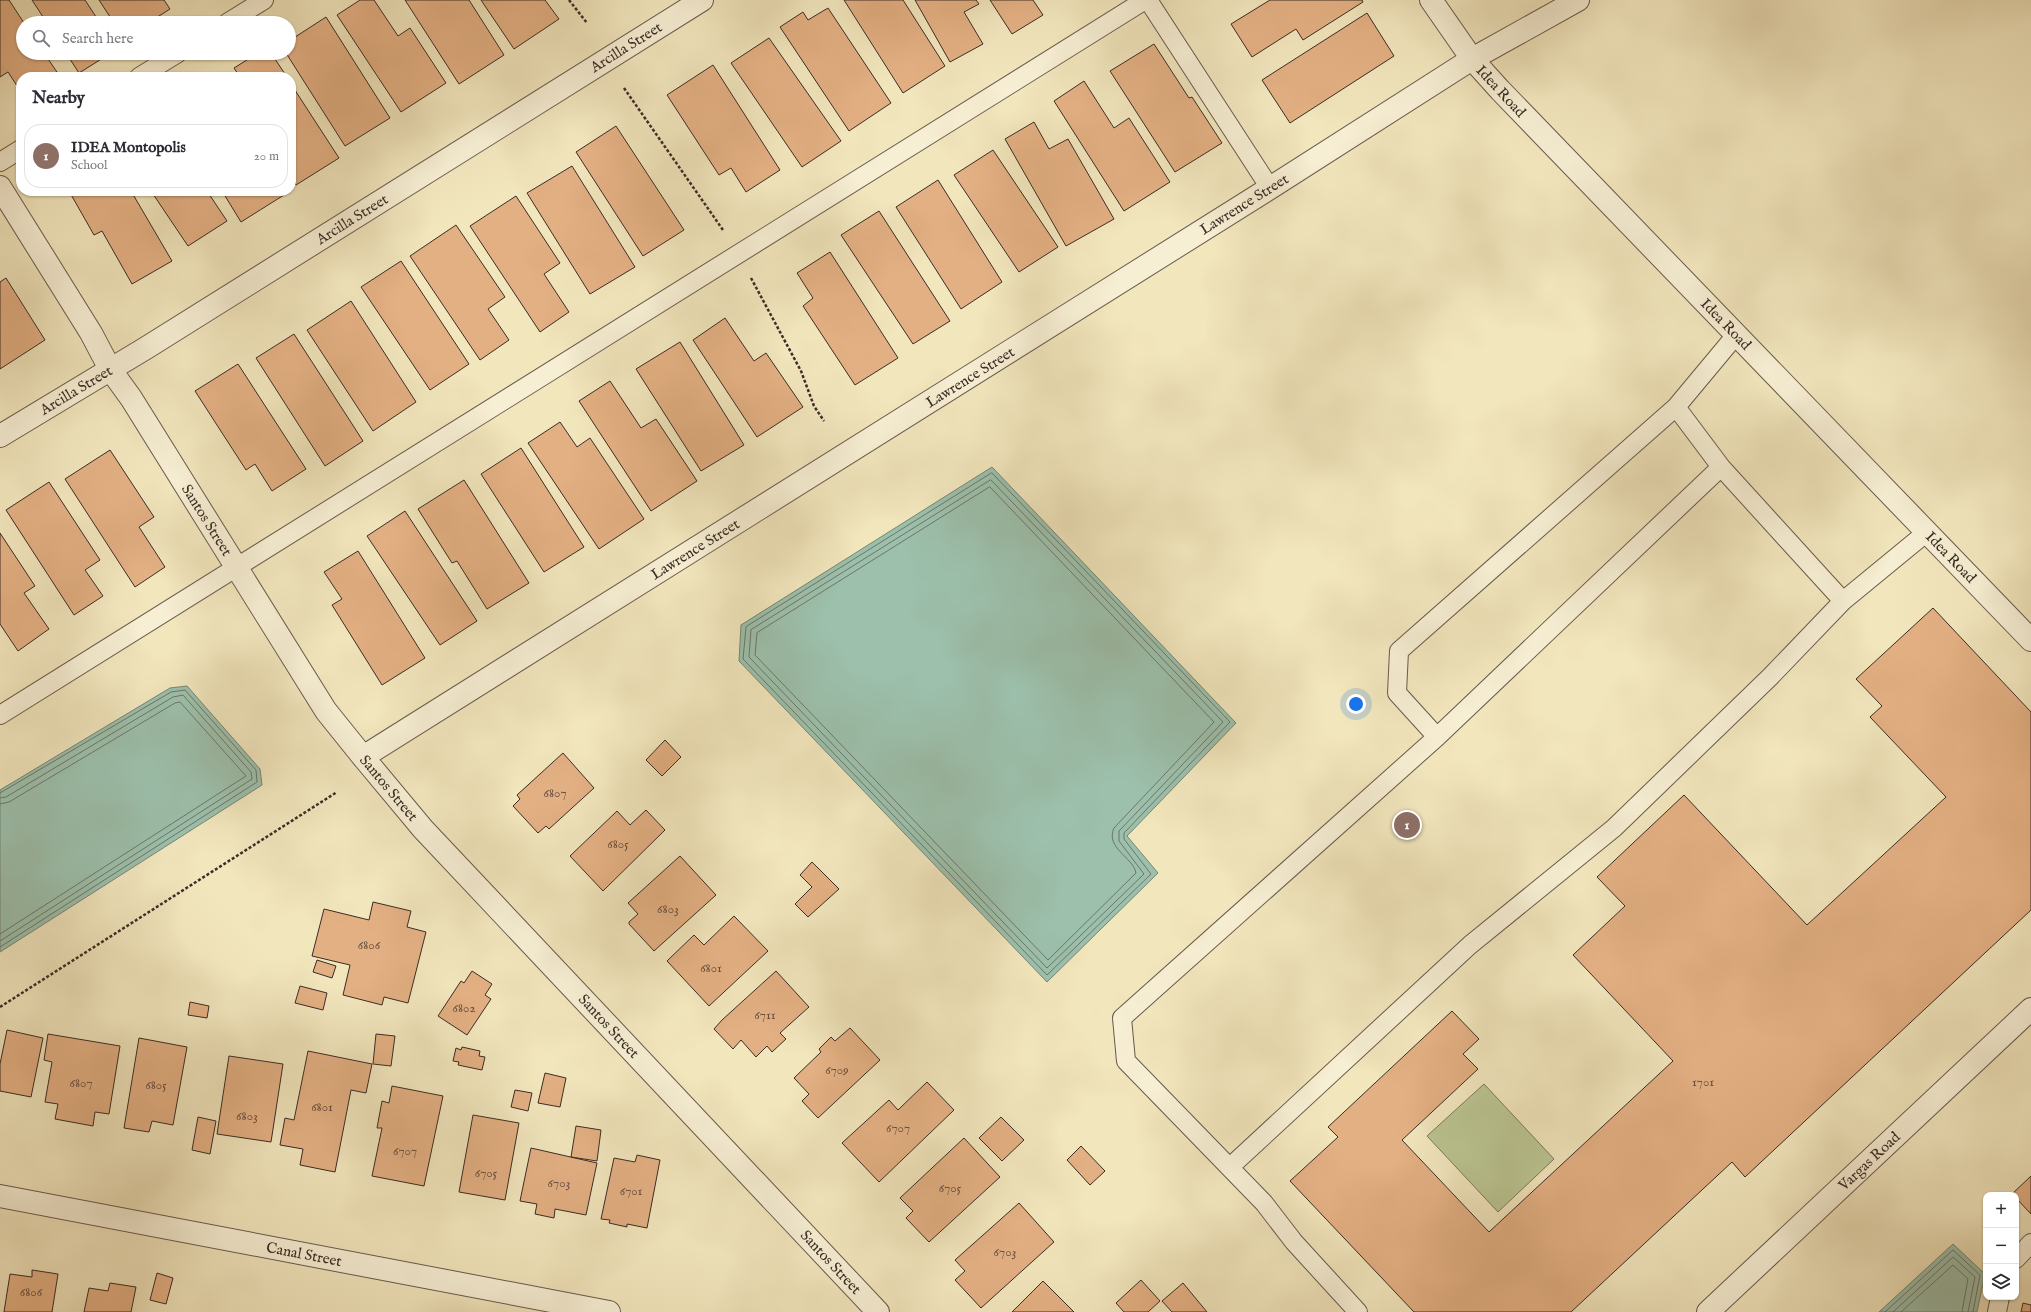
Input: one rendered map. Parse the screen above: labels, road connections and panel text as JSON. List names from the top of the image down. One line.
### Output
{"streets":{"street":["Arcilla Street","Idea Road","Lawrence Street","Santos Street","Vargas Road","Canal Street"]},"crossings":[["Arcilla Street","Santos Street"],["Idea Road","Lawrence Street"],["Lawrence Street","Santos Street"]],"house_numbers":["6807","6805","6803","6806","6801","6802","6711","6709","1701","6807","6805","6801","6803","6707","6707","6705","6703","6705","6701","6703","6806"],"page":{"search":"Search here","heading":"Nearby","list":[{"mark":"1","name":"IDEA Montopolis","note":"School","value":"20 m"}],"pins":"1","map_buttons":["+","−"]}}
